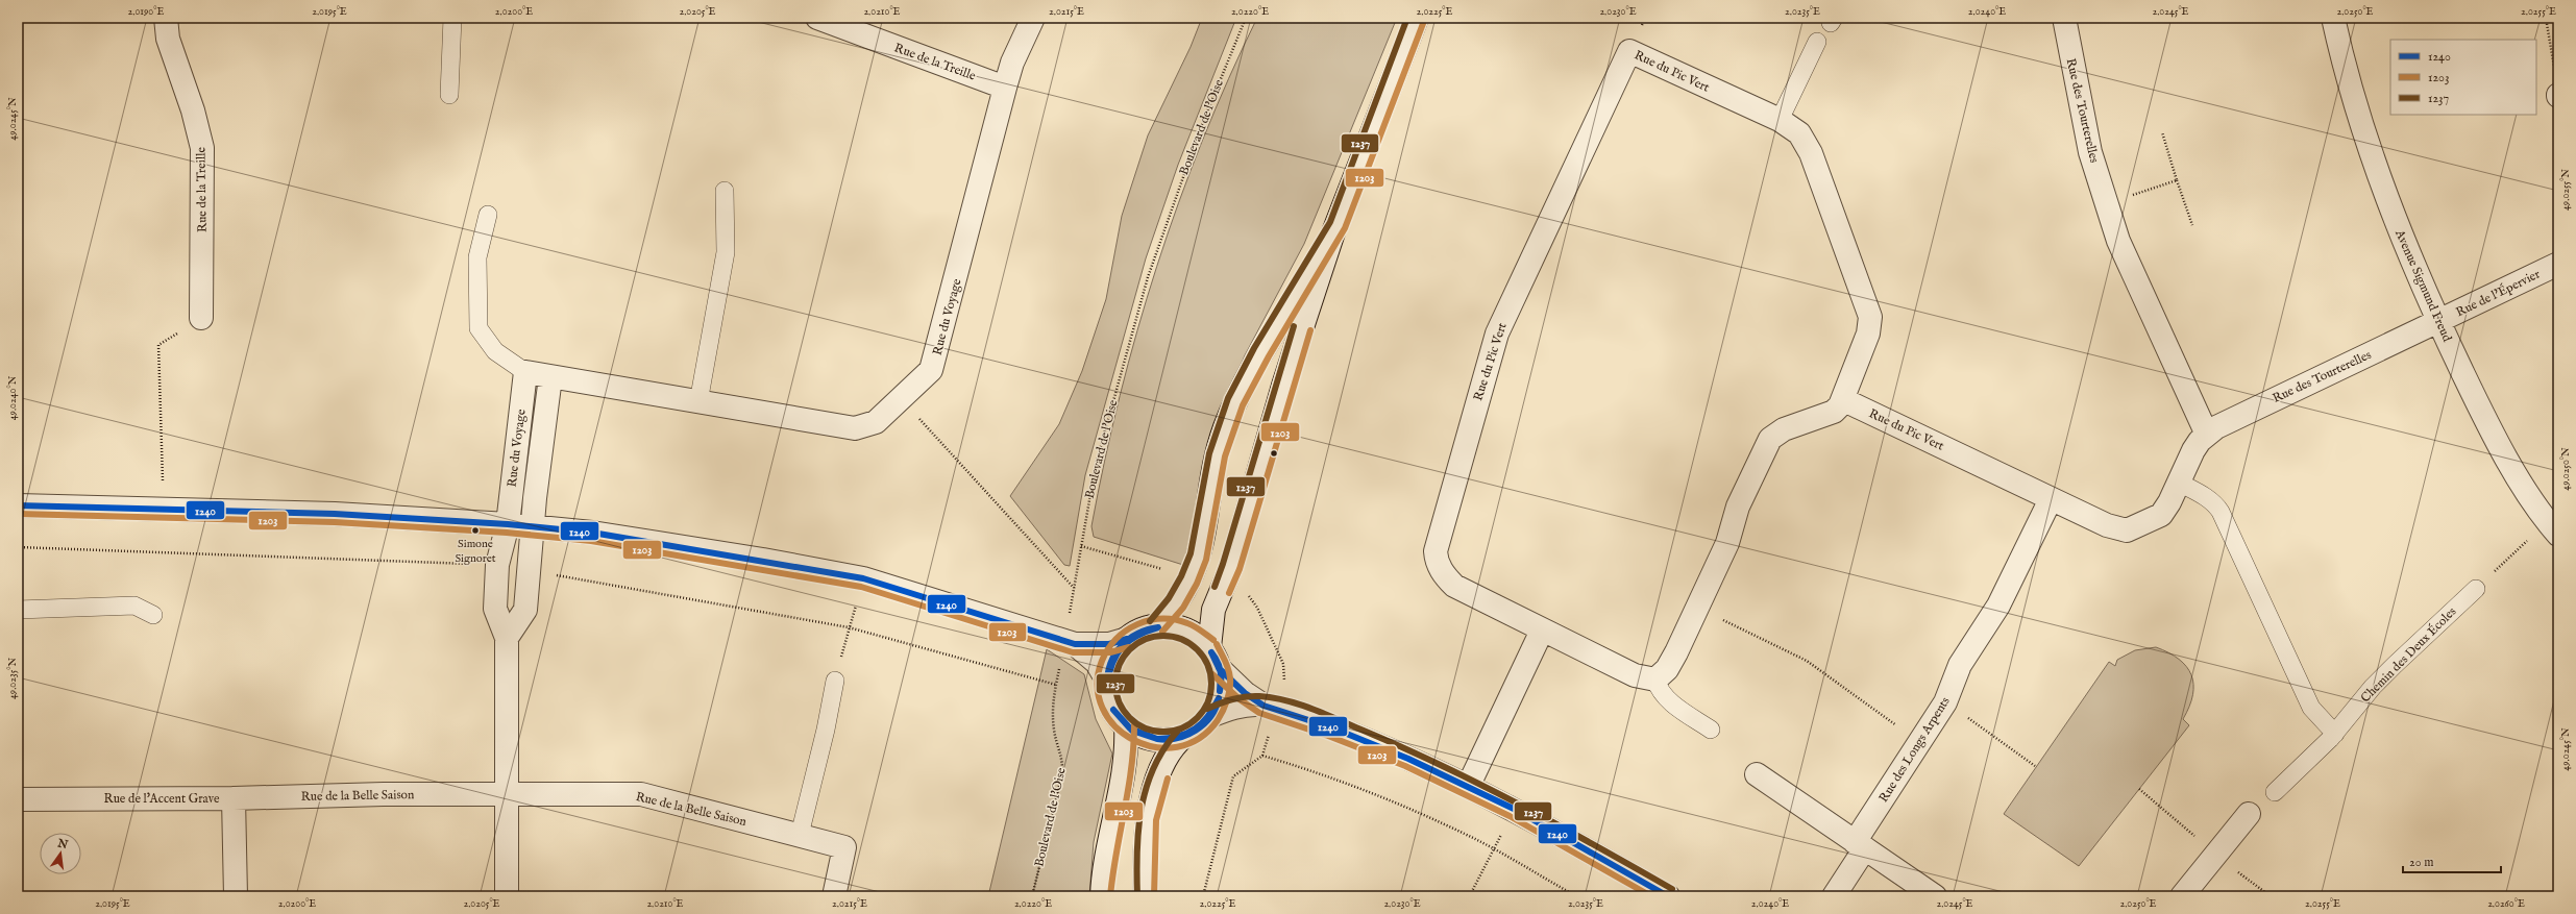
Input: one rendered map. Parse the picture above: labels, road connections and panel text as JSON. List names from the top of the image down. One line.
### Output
{"streets":{"street":["Rue de la Treille","Rue du Pic Vert","Rue des Tourterelles","Avenue Sigmund Freud","Rue de l'Épervier","Rue du Voyage","Rue des Longs Arpents","Rue de la Belle Saison","Rue de l'Accent Grave"],"lane":["Chemin des Deux Écoles"],"path":["Boulevard de l'Oise"]},"crossings":[["Rue de la Treille","Rue du Voyage"],["Rue du Pic Vert","Rue des Tourterelles"],["Rue du Pic Vert","Rue des Longs Arpents"],["Rue des Tourterelles","Avenue Sigmund Freud"],["Rue des Tourterelles","Rue de l'Épervier"],["Rue des Tourterelles","Rue des Longs Arpents"],["Avenue Sigmund Freud","Rue de l'Épervier"],["Rue de la Belle Saison","Rue de l'Accent Grave"]],"places":["Simone Signoret"],"lines":["transit line 1237","transit line 1203","transit line 1240"],"legend":["1240","1203","1237"],"scale_bar":"20 m","north":"top","coordinates":["2.0190°E","2.0195°E","2.0200°E","2.0205°E","2.0210°E","2.0215°E","2.0220°E","2.0225°E","2.0230°E","2.0235°E","2.0240°E","2.0245°E","2.0250°E","2.0255°E","49.0245°N","49.0255°N","49.0240°N","49.0250°N","49.0235°N","2.0260°E"]}
